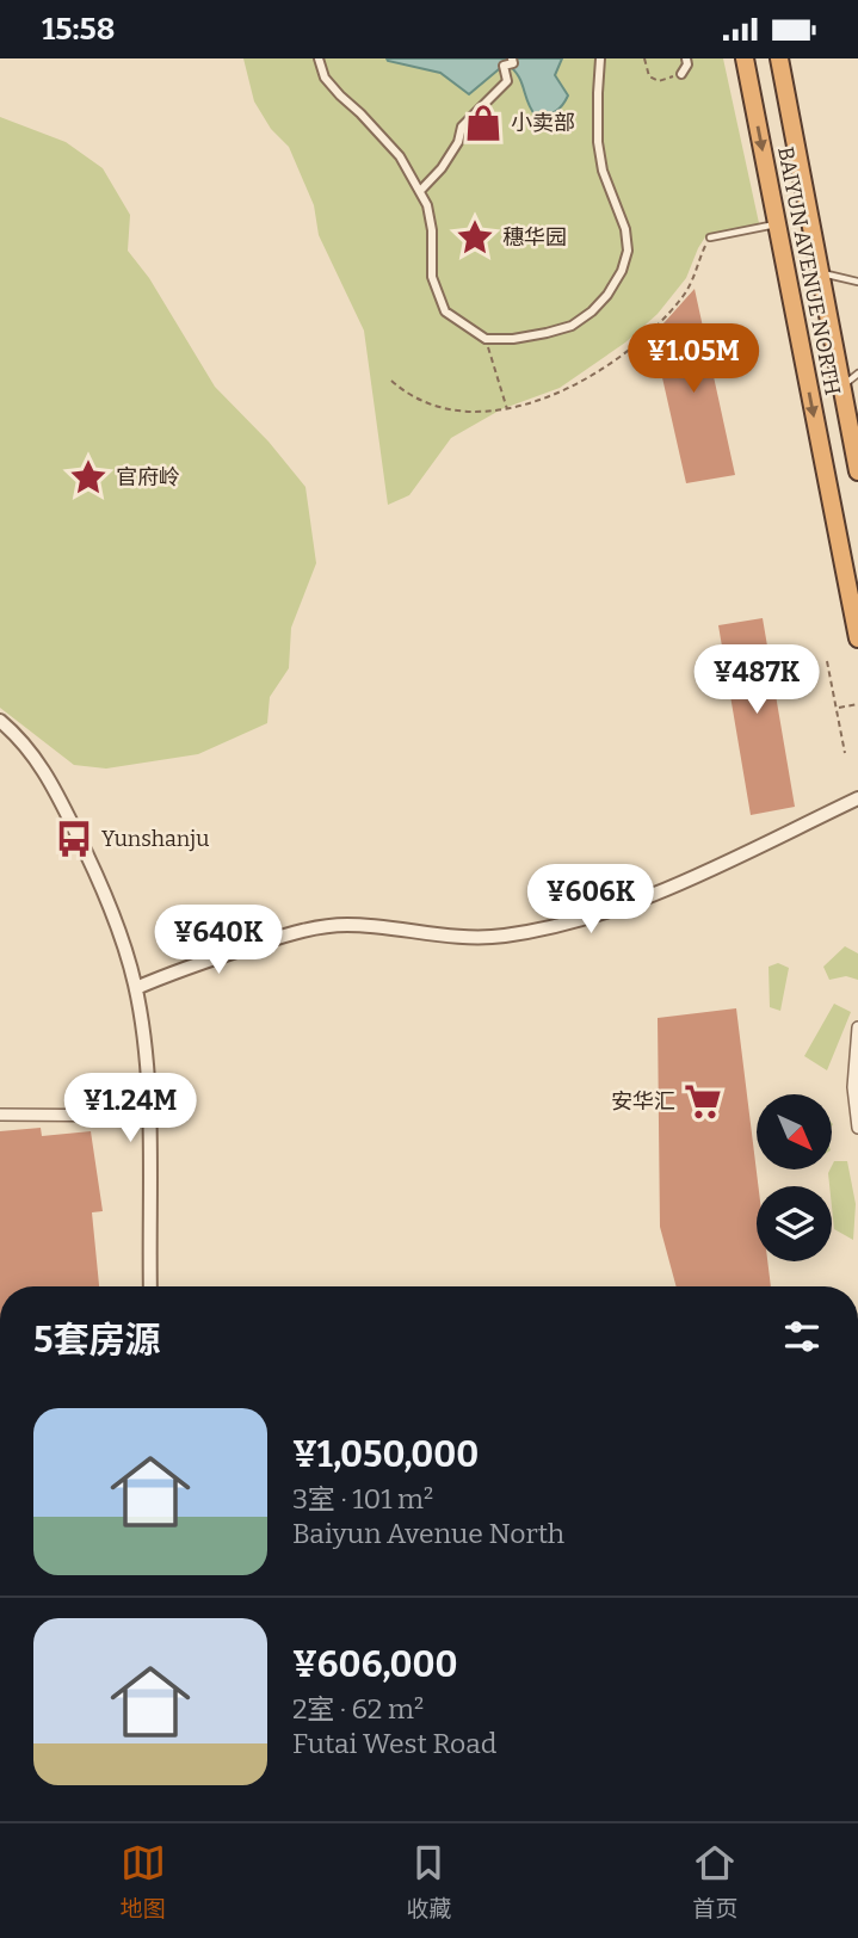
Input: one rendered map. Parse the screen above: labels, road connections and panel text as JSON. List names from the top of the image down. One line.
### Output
{"streets":{"highway":["BAIYUN AVENUE NORTH"]},"places":{"shop":["小卖部"],"place":["穗华园","官府岭"],"bus stop":["Yunshanju"],"supermarket":["安华汇"]},"north":"bottom right","page":{"status":"15:58","price":["¥1.05M","¥487K","¥606K","¥640K","¥1.24M"],"heading":"5套房源","list":[{"name":"¥1,050,000","note":"3室 · 101 m² · Baiyun Avenue North"},{"name":"¥606,000","note":"2室 · 62 m² · Futai West Road"}],"tabs":["地图","收藏","首页"]}}
